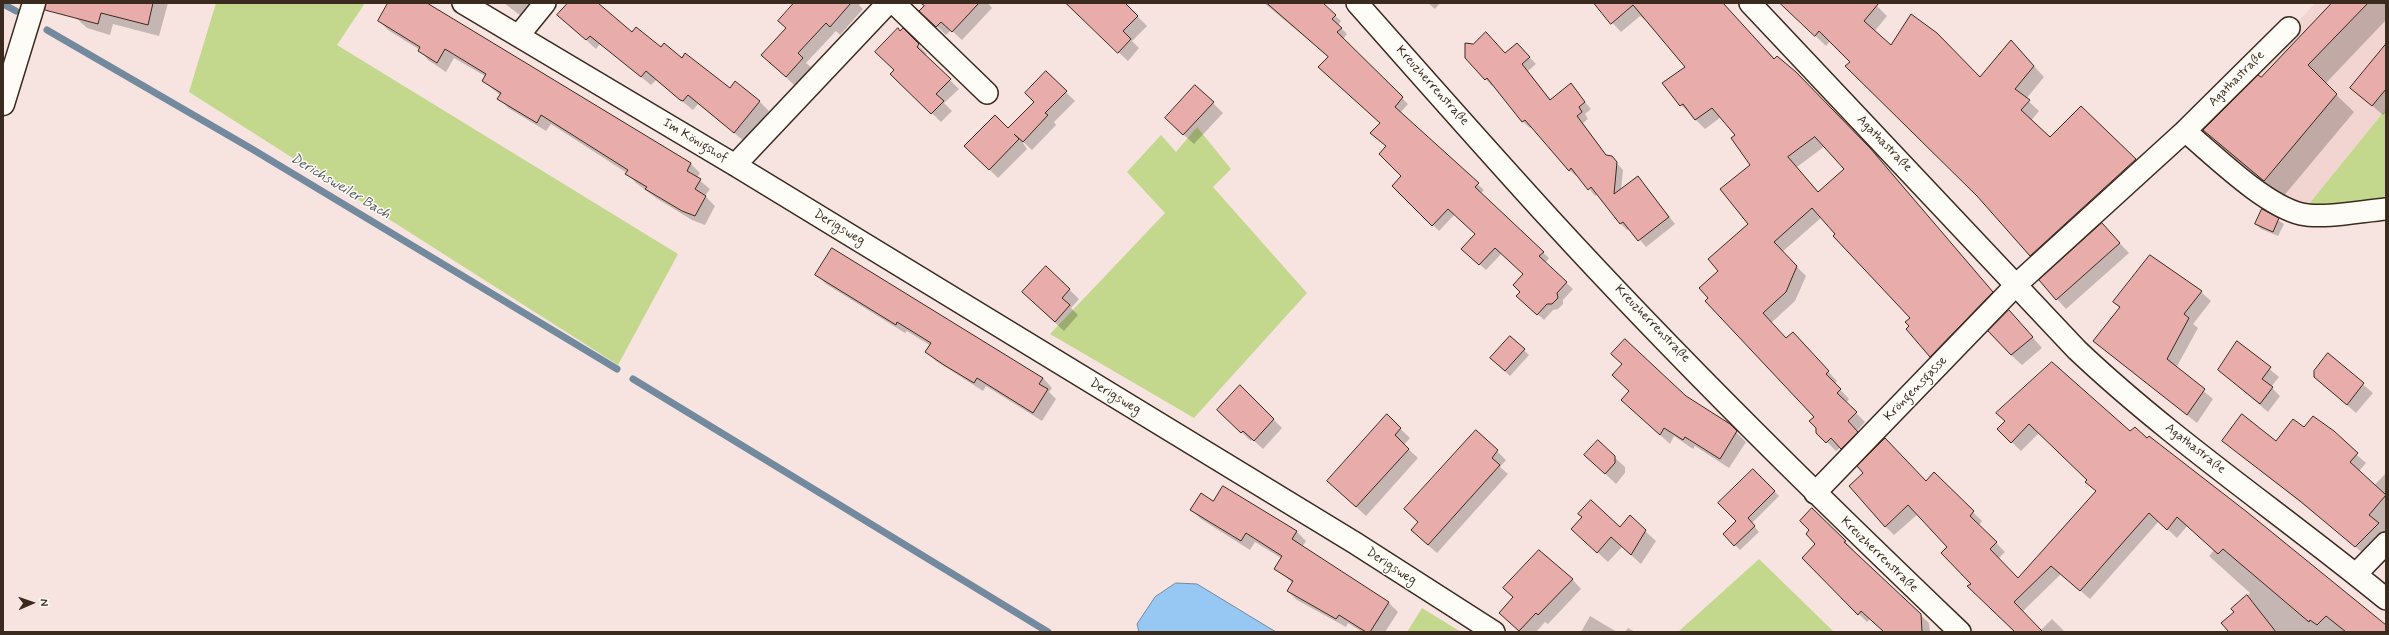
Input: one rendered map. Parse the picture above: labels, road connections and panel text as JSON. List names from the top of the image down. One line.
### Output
{"streets":{"street":["Agathastraße","Kreuzherrenstraße","Im Königshof","Derigsweg","Kröngensgasse"]},"crossings":[["Agathastraße","Kröngensgasse"],["Kreuzherrenstraße","Kröngensgasse"],["Im Königshof","Derigsweg"]],"water":["Derichsweiler Bach"],"north":"right"}
